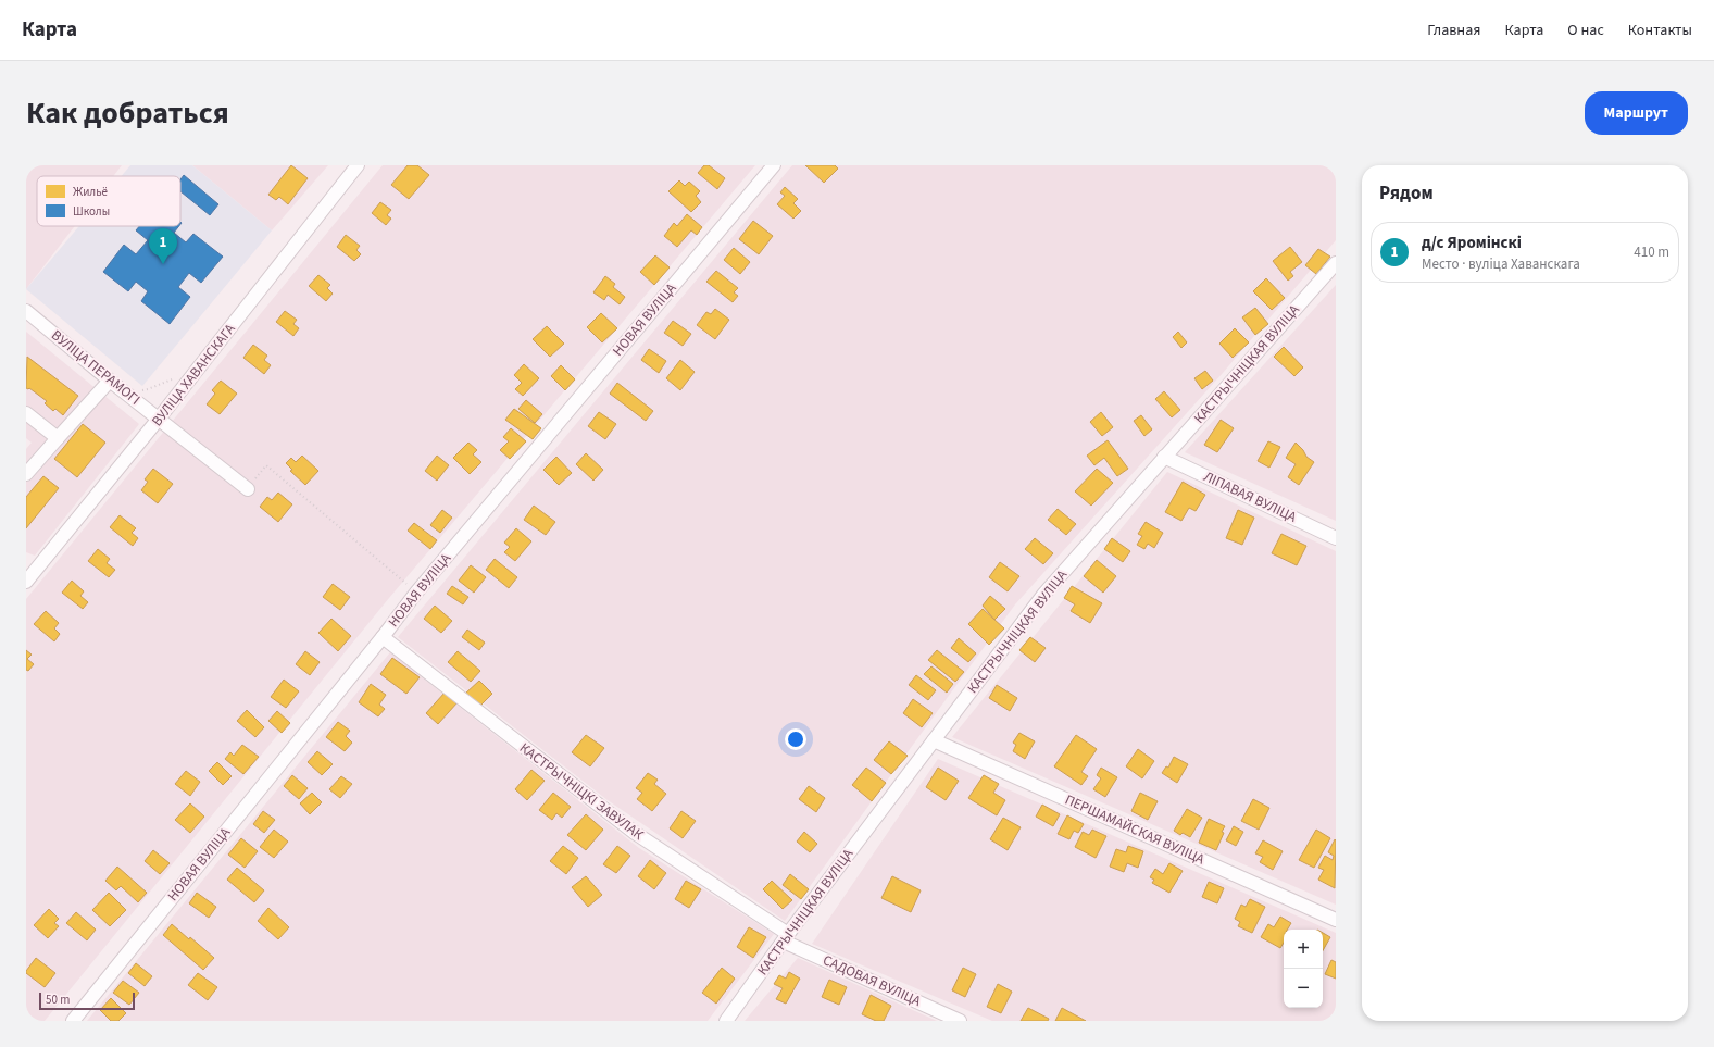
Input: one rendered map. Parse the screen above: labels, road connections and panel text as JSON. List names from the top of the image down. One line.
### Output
{"streets":{"street":["НОВАЯ ВУЛІЦА","КАСТРЫЧНІЦКАЯ ВУЛІЦА","ВУЛІЦА ПЕРАМОГІ","ВУЛІЦА ХАВАНСКАГА","ЛІПАВАЯ ВУЛІЦА","КАСТРЫЧНІЦКІ ЗАВУЛАК","ПЕРШАМАЙСКАЯ ВУЛІЦА","САДОВАЯ ВУЛІЦА"]},"crossings":[["НОВАЯ ВУЛІЦА","КАСТРЫЧНІЦКІ ЗАВУЛАК"],["КАСТРЫЧНІЦКАЯ ВУЛІЦА","ЛІПАВАЯ ВУЛІЦА"],["КАСТРЫЧНІЦКАЯ ВУЛІЦА","КАСТРЫЧНІЦКІ ЗАВУЛАК"],["КАСТРЫЧНІЦКАЯ ВУЛІЦА","ПЕРШАМАЙСКАЯ ВУЛІЦА"],["КАСТРЫЧНІЦКАЯ ВУЛІЦА","САДОВАЯ ВУЛІЦА"],["ВУЛІЦА ПЕРАМОГІ","ВУЛІЦА ХАВАНСКАГА"],["КАСТРЫЧНІЦКІ ЗАВУЛАК","САДОВАЯ ВУЛІЦА"]],"legend":["Жильё","Школы"],"scale_bar":"50 m","page":{"header":"Карта","nav":["Главная","Карта","О нас","Контакты"],"title":"Как добраться","buttons":"Маршрут","heading":"Рядом","list":[{"mark":"1","name":"д/с Яромінскі","note":"Место · вуліца Хаванскага","value":"410 m"}],"pins":"1","map_buttons":["+","−"],"scale":"50 m"}}
